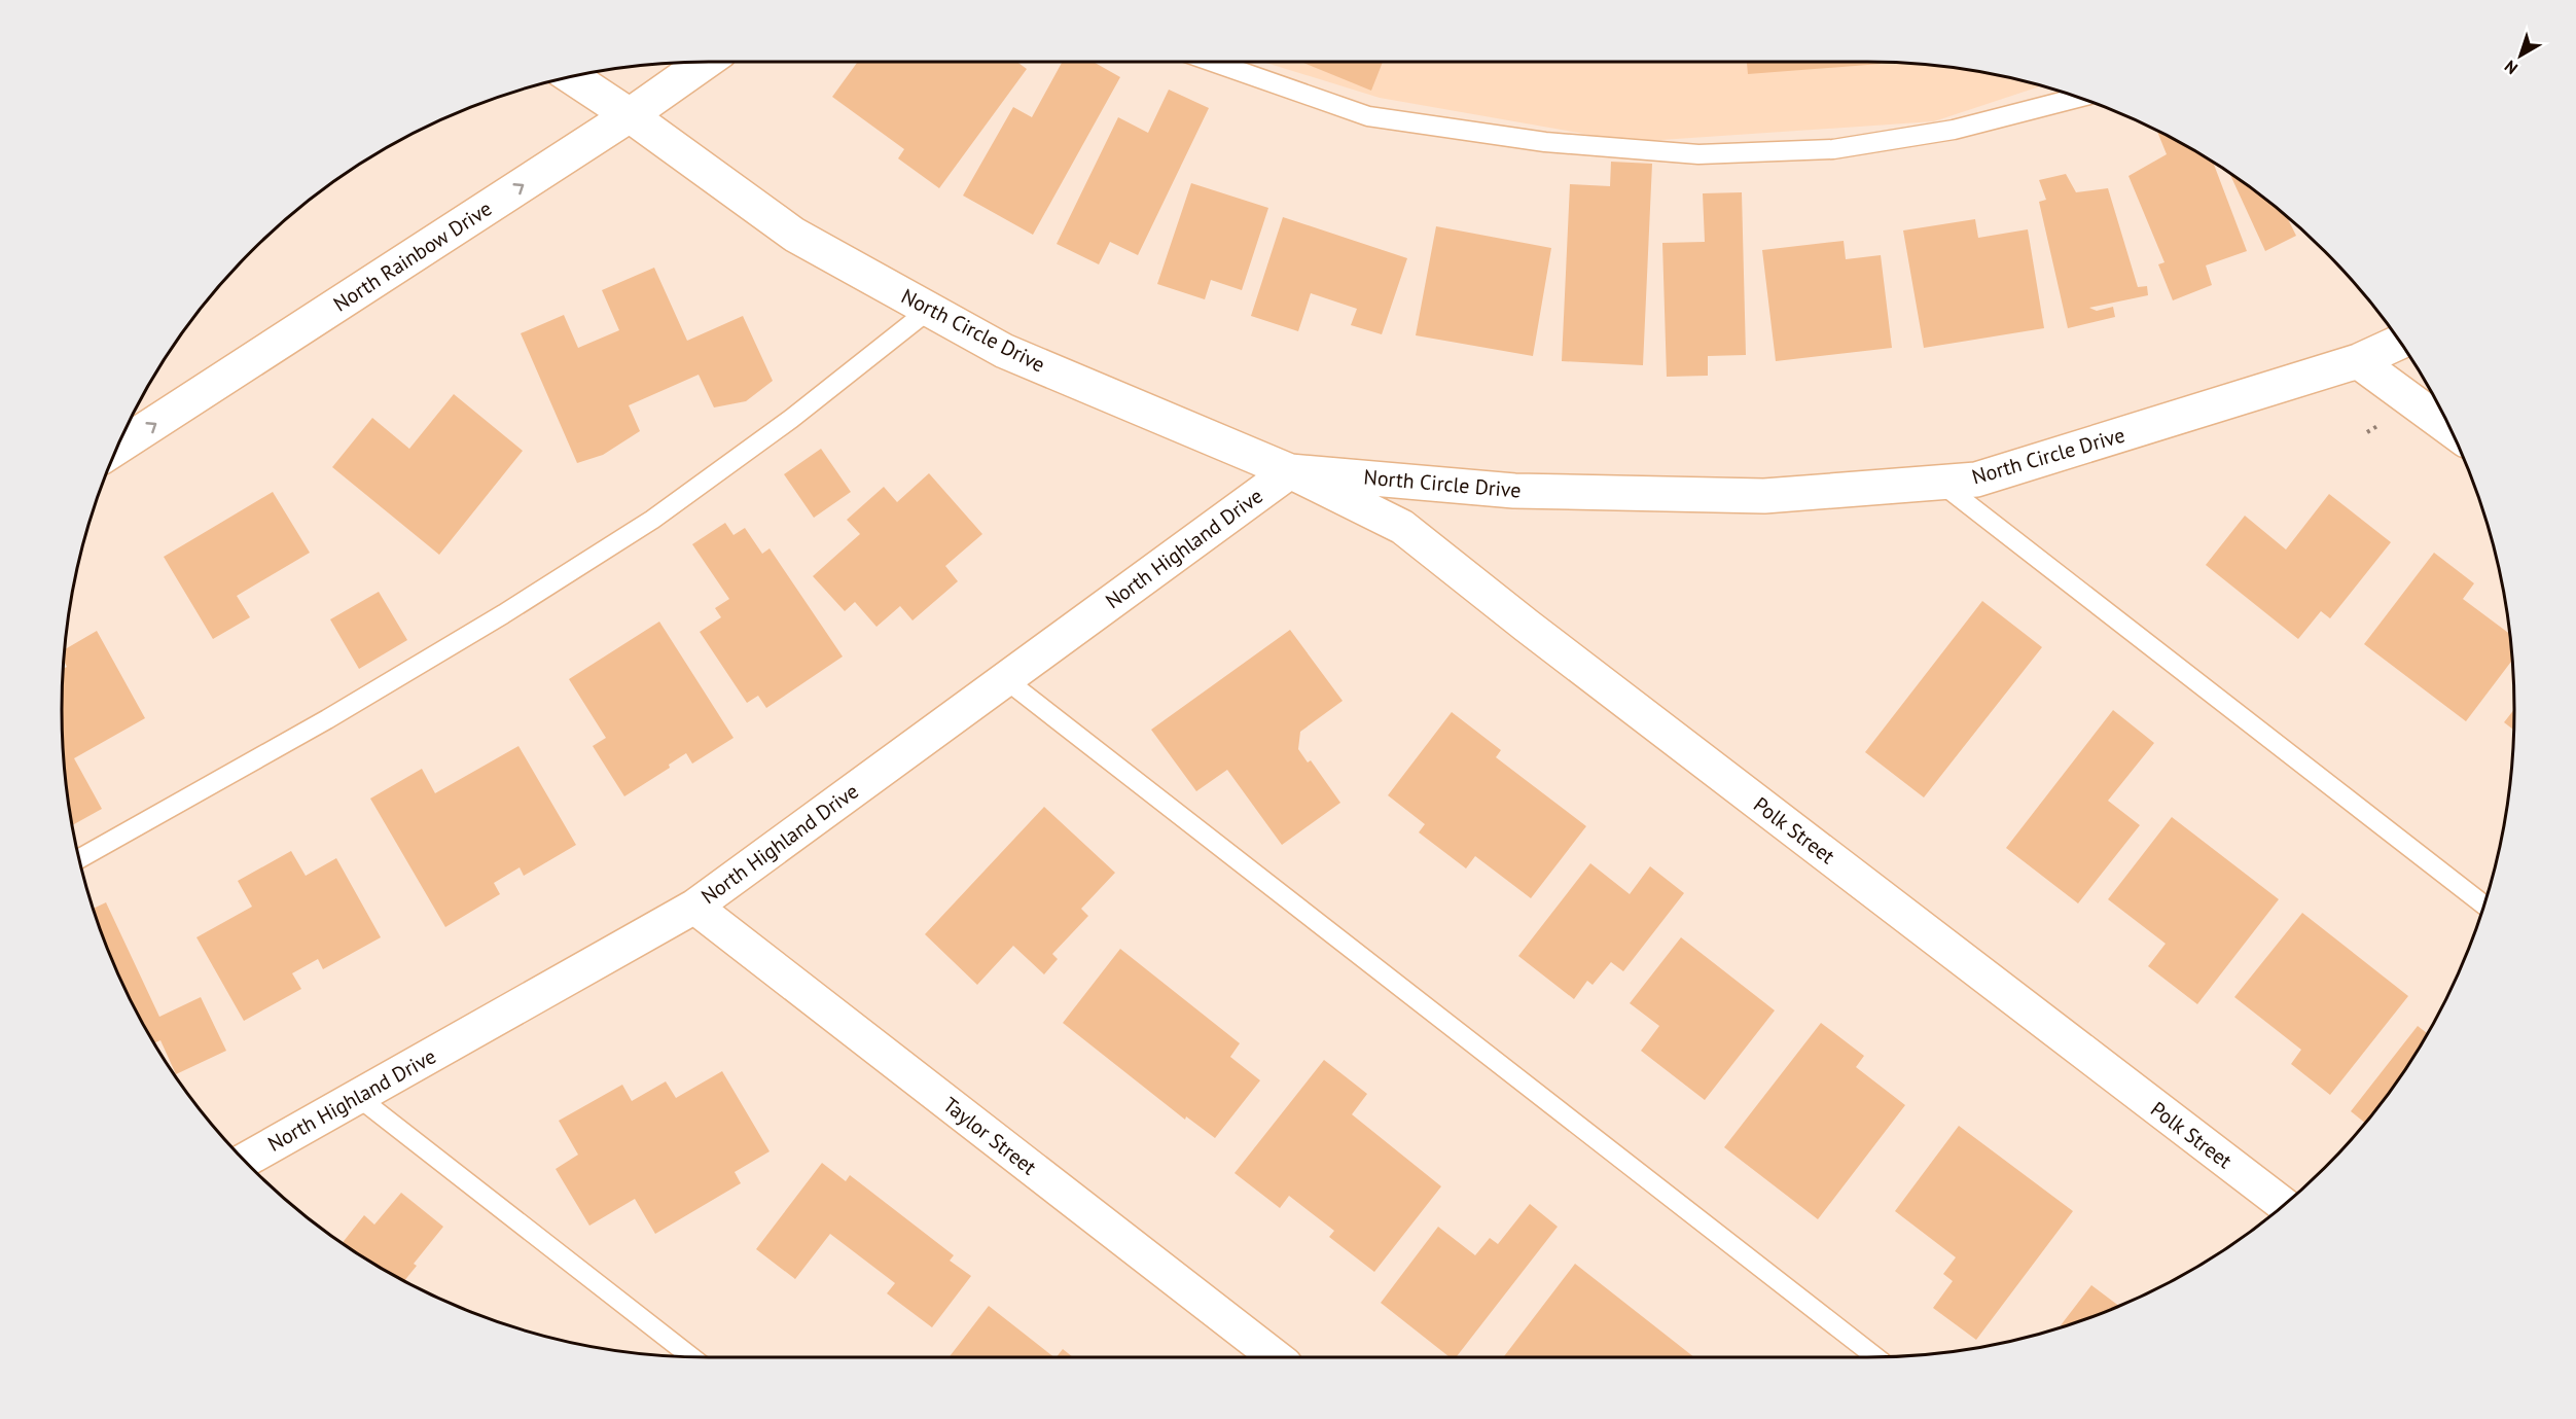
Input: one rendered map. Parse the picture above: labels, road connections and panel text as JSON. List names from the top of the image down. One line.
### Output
{"streets":{"street":["North Rainbow Drive","North Circle Drive","North Highland Drive","Polk Street","Taylor Street"]},"crossings":[["North Rainbow Drive","North Circle Drive"],["North Circle Drive","North Highland Drive"],["North Circle Drive","Polk Street"],["North Highland Drive","Polk Street"],["North Highland Drive","Taylor Street"]],"one_way":["North Rainbow Drive"],"north":"bottom left"}
